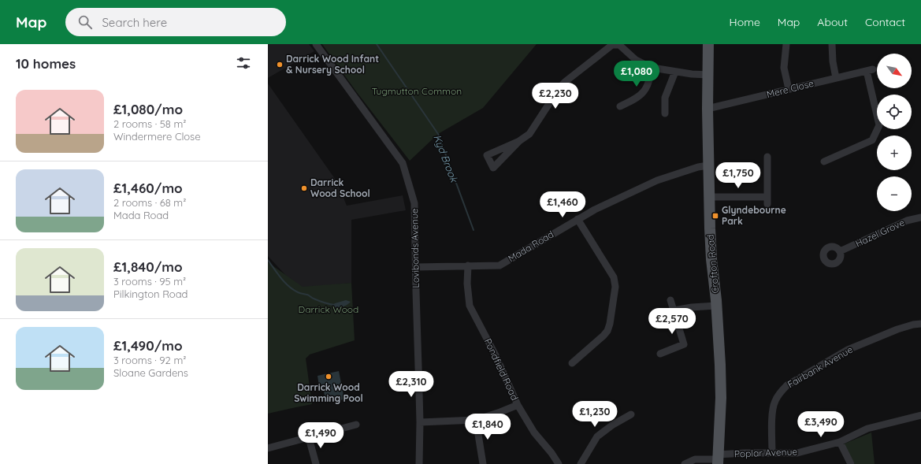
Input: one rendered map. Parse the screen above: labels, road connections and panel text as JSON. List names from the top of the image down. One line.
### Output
{"streets":{"main road":["Crofton Road"],"street":["Mere Close","Hazel Grove","Mada Road","Lovibonds Avenue","Fairbank Avenue","Pondfield Road","Poplar Avenue"]},"crossings":[["Mere Close","Crofton Road"],["Mada Road","Lovibonds Avenue"],["Mada Road","Crofton Road"],["Mada Road","Pondfield Road"],["Crofton Road","Poplar Avenue"],["Fairbank Avenue","Poplar Avenue"]],"water":["Kyd Brook"],"parks":["Tugmutton Common","Darrick Wood"],"places":{"other":["Darrick Wood Infant & Nursery School","Darrick Wood School","Darrick Wood Swimming Pool"],"transit":["Glyndebourne Park"]},"north":"bottom right","page":{"header":"Map","search":"Search here","nav":["Home","Map","About","Contact"],"heading":"10 homes","map_buttons":["+","−"],"price":["£1,080","£2,230","£1,750","£1,460","£2,570","£2,310","£1,230","£3,490","£1,840","£1,490"],"list":[{"name":"£1,080/mo","note":"2 rooms · 58 m² · Windermere Close"},{"name":"£1,460/mo","note":"2 rooms · 68 m² · Mada Road"},{"name":"£1,840/mo","note":"3 rooms · 95 m² · Pilkington Road"},{"name":"£1,490/mo","note":"3 rooms · 92 m² · Sloane Gardens"}]}}
